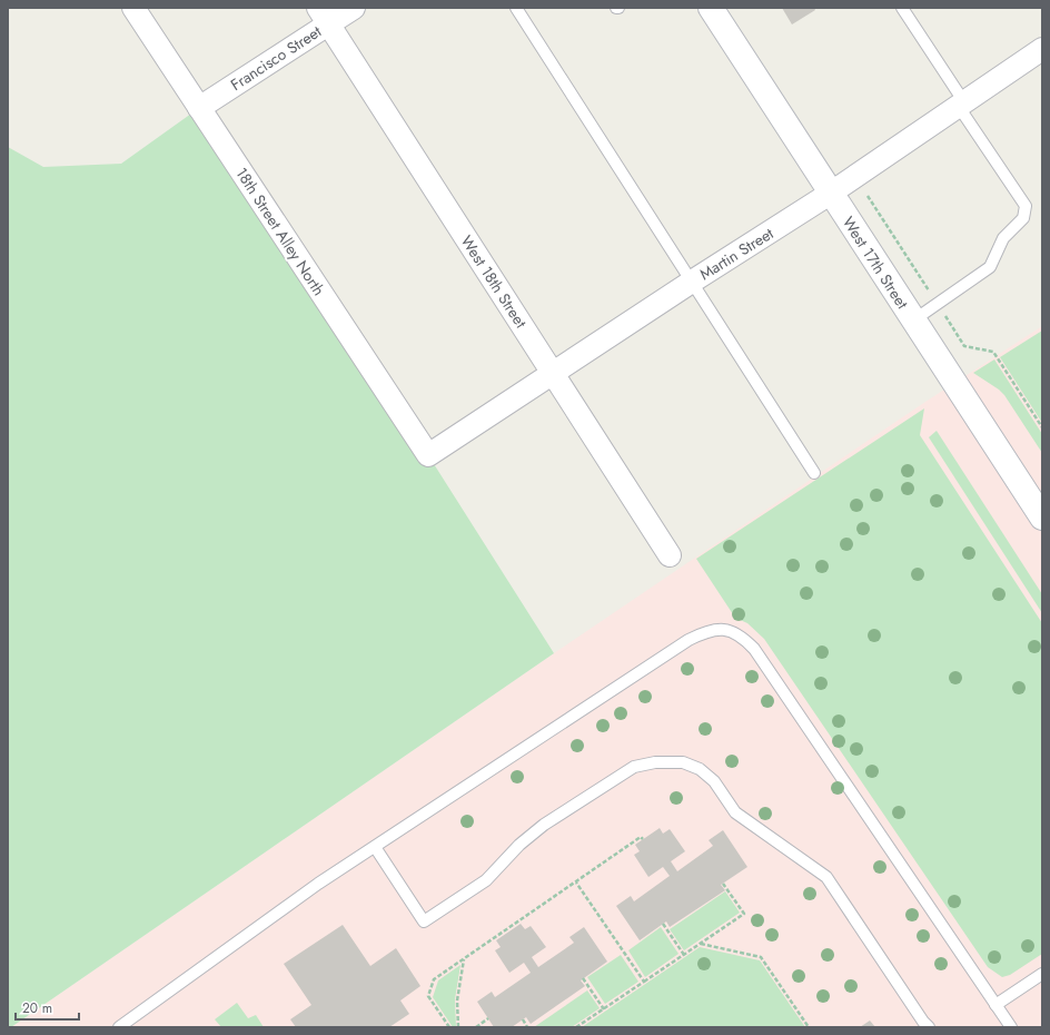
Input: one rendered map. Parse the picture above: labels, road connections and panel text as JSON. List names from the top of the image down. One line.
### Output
{"streets":{"street":["Francisco Street","18th Street Alley North","Martin Street","West 17th Street","West 18th Street"]},"crossings":[["Francisco Street","18th Street Alley North"],["Francisco Street","West 18th Street"],["18th Street Alley North","Martin Street"],["Martin Street","West 17th Street"],["Martin Street","West 18th Street"]],"scale_bar":"20 m"}
